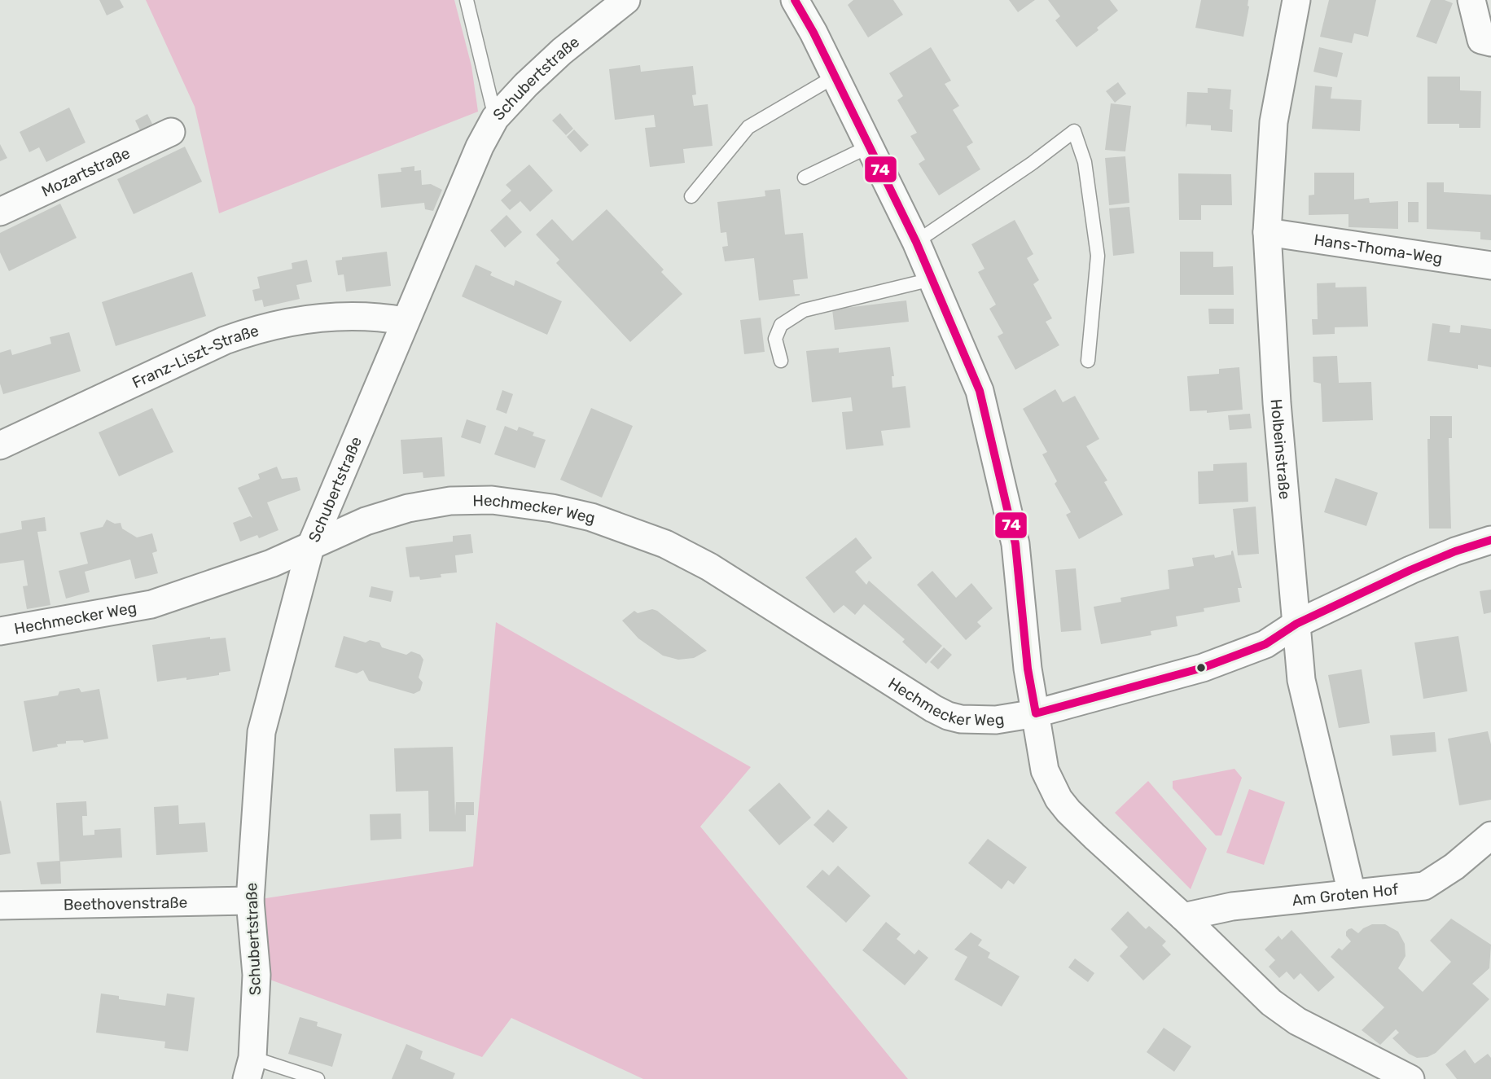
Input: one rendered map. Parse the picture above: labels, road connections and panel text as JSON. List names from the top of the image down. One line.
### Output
{"streets":{"street":["Schubertstraße","Mozartstraße","Hans-Thoma-Weg","Franz-Liszt-Straße","Holbeinstraße","Hechmecker Weg","Am Groten Hof","Beethovenstraße"]},"crossings":[["Schubertstraße","Franz-Liszt-Straße"],["Schubertstraße","Hechmecker Weg"],["Schubertstraße","Beethovenstraße"],["Hans-Thoma-Weg","Holbeinstraße"],["Holbeinstraße","Hechmecker Weg"],["Holbeinstraße","Am Groten Hof"]],"lines":["transit line 74"]}
